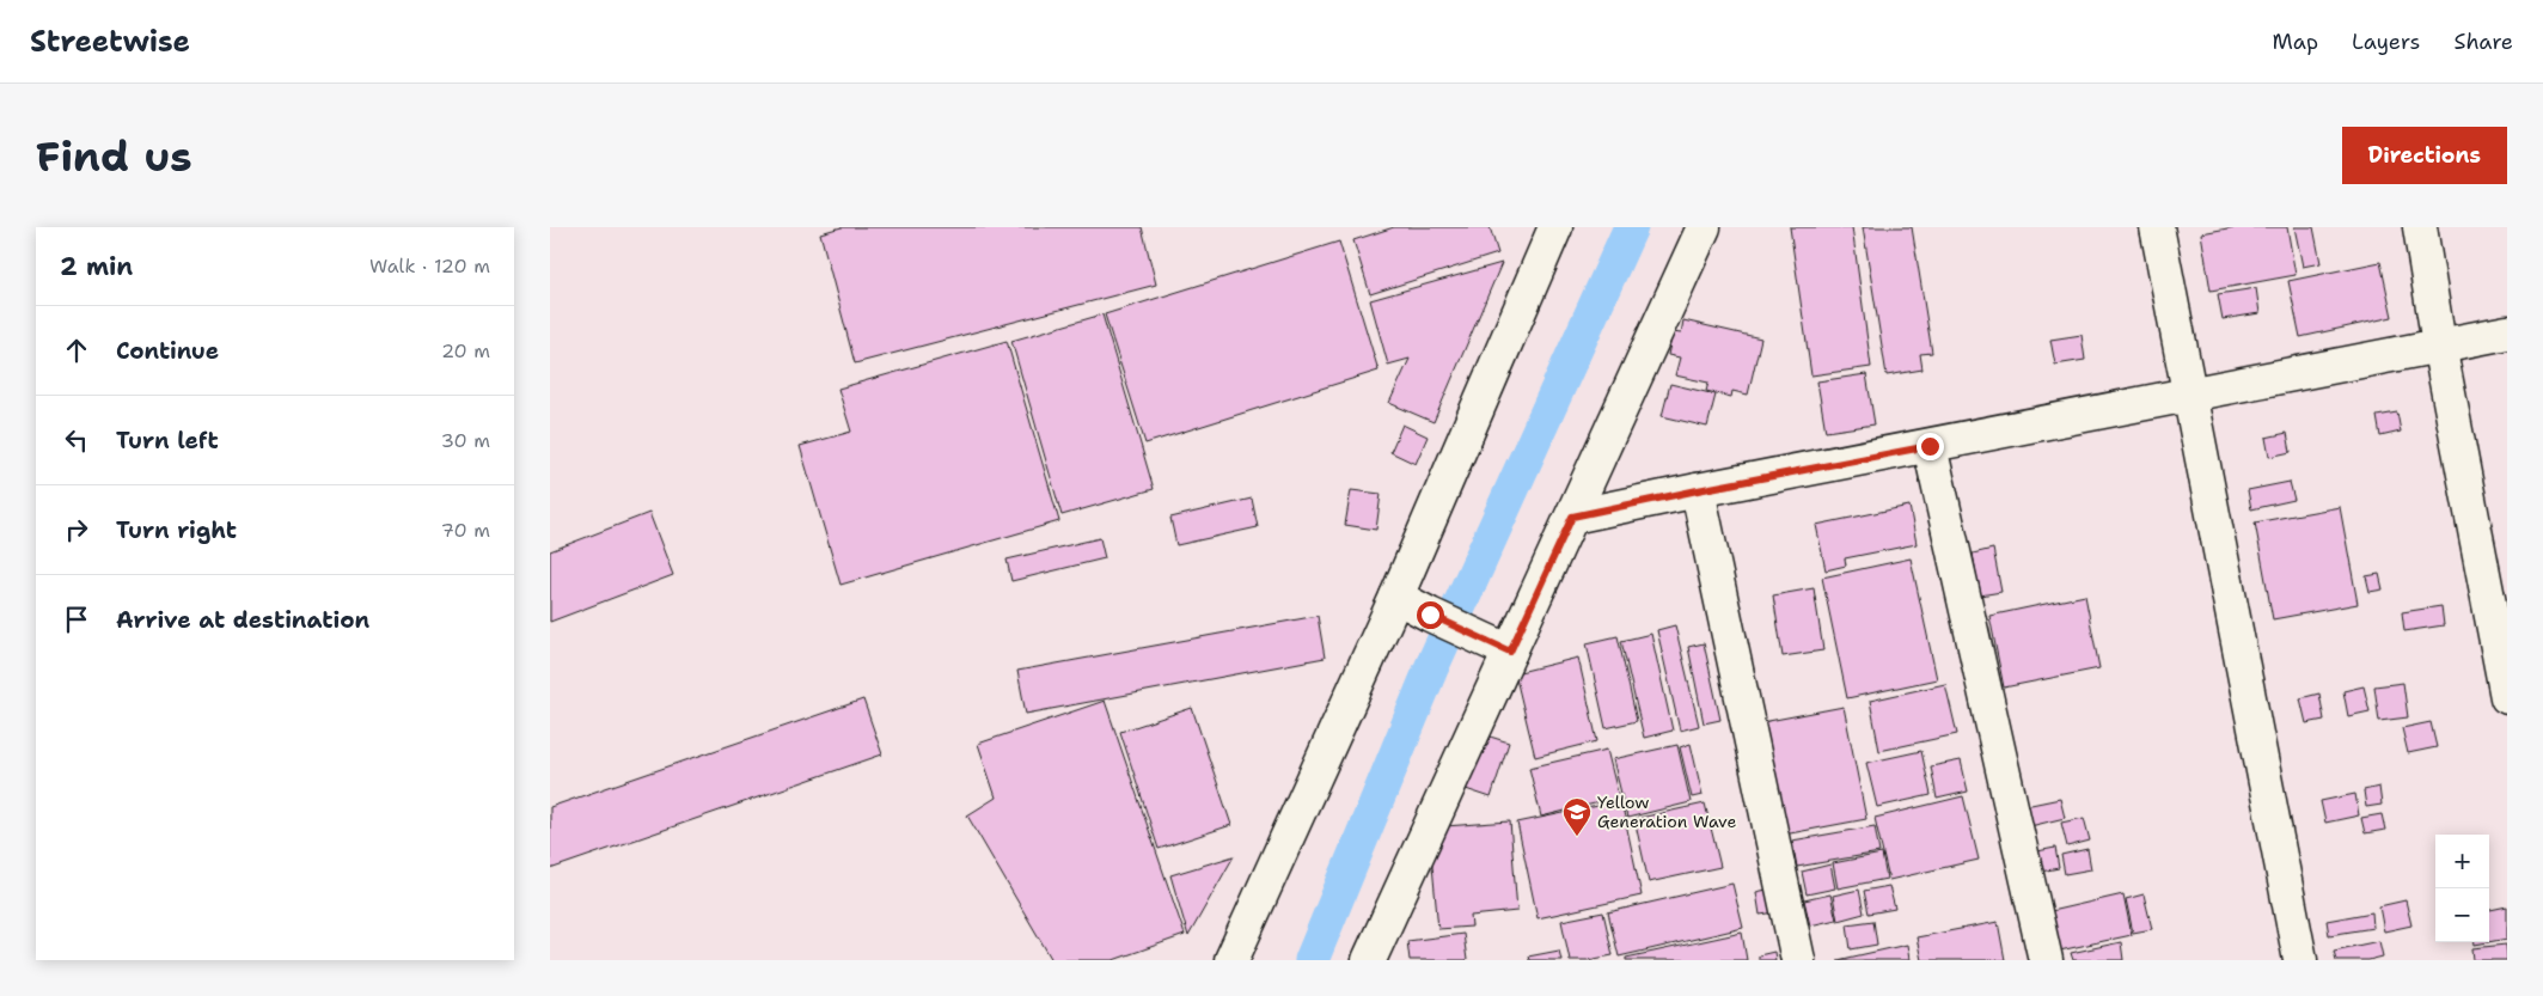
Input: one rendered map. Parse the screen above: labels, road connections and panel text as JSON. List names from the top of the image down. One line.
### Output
{"places":{"school or university":["Yellow Generation Wave"]},"page":{"header":"Streetwise","nav":["Map","Layers","Share"],"buttons":"Directions","title":"Find us","heading":["2 min","Walk · 120 m"],"list":[["Continue","20 m"],["Turn left","30 m"],["Turn right","70 m"],"Arrive at destination"],"map_buttons":["+","−"]}}
